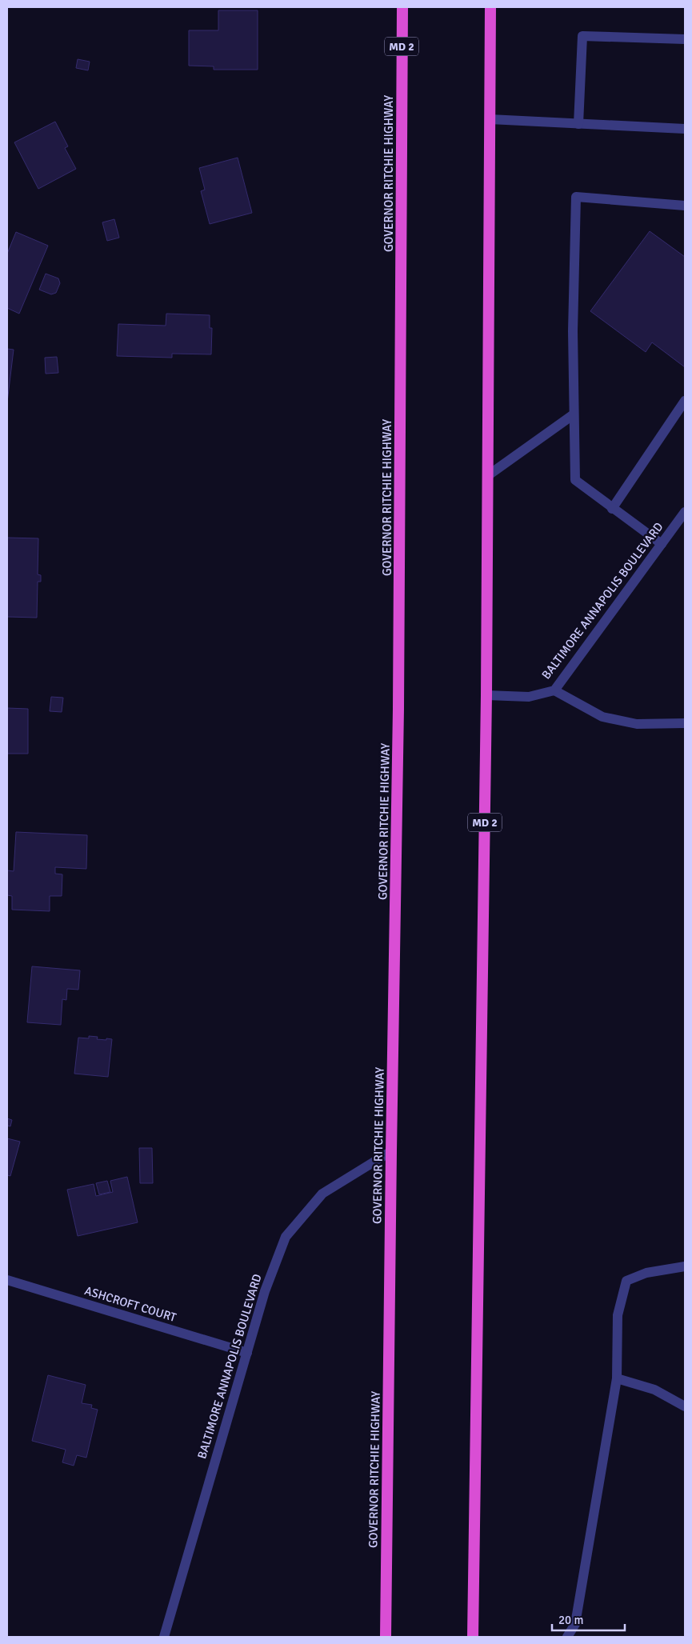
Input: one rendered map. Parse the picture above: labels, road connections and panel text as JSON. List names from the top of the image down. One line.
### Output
{"streets":{"highway":["MD 2","GOVERNOR RITCHIE HIGHWAY"],"street":["BALTIMORE ANNAPOLIS BOULEVARD","ASHCROFT COURT"]},"crossings":[["MD 2","BALTIMORE ANNAPOLIS BOULEVARD"],["GOVERNOR RITCHIE HIGHWAY","BALTIMORE ANNAPOLIS BOULEVARD"],["BALTIMORE ANNAPOLIS BOULEVARD","ASHCROFT COURT"]],"scale_bar":"20 m"}
